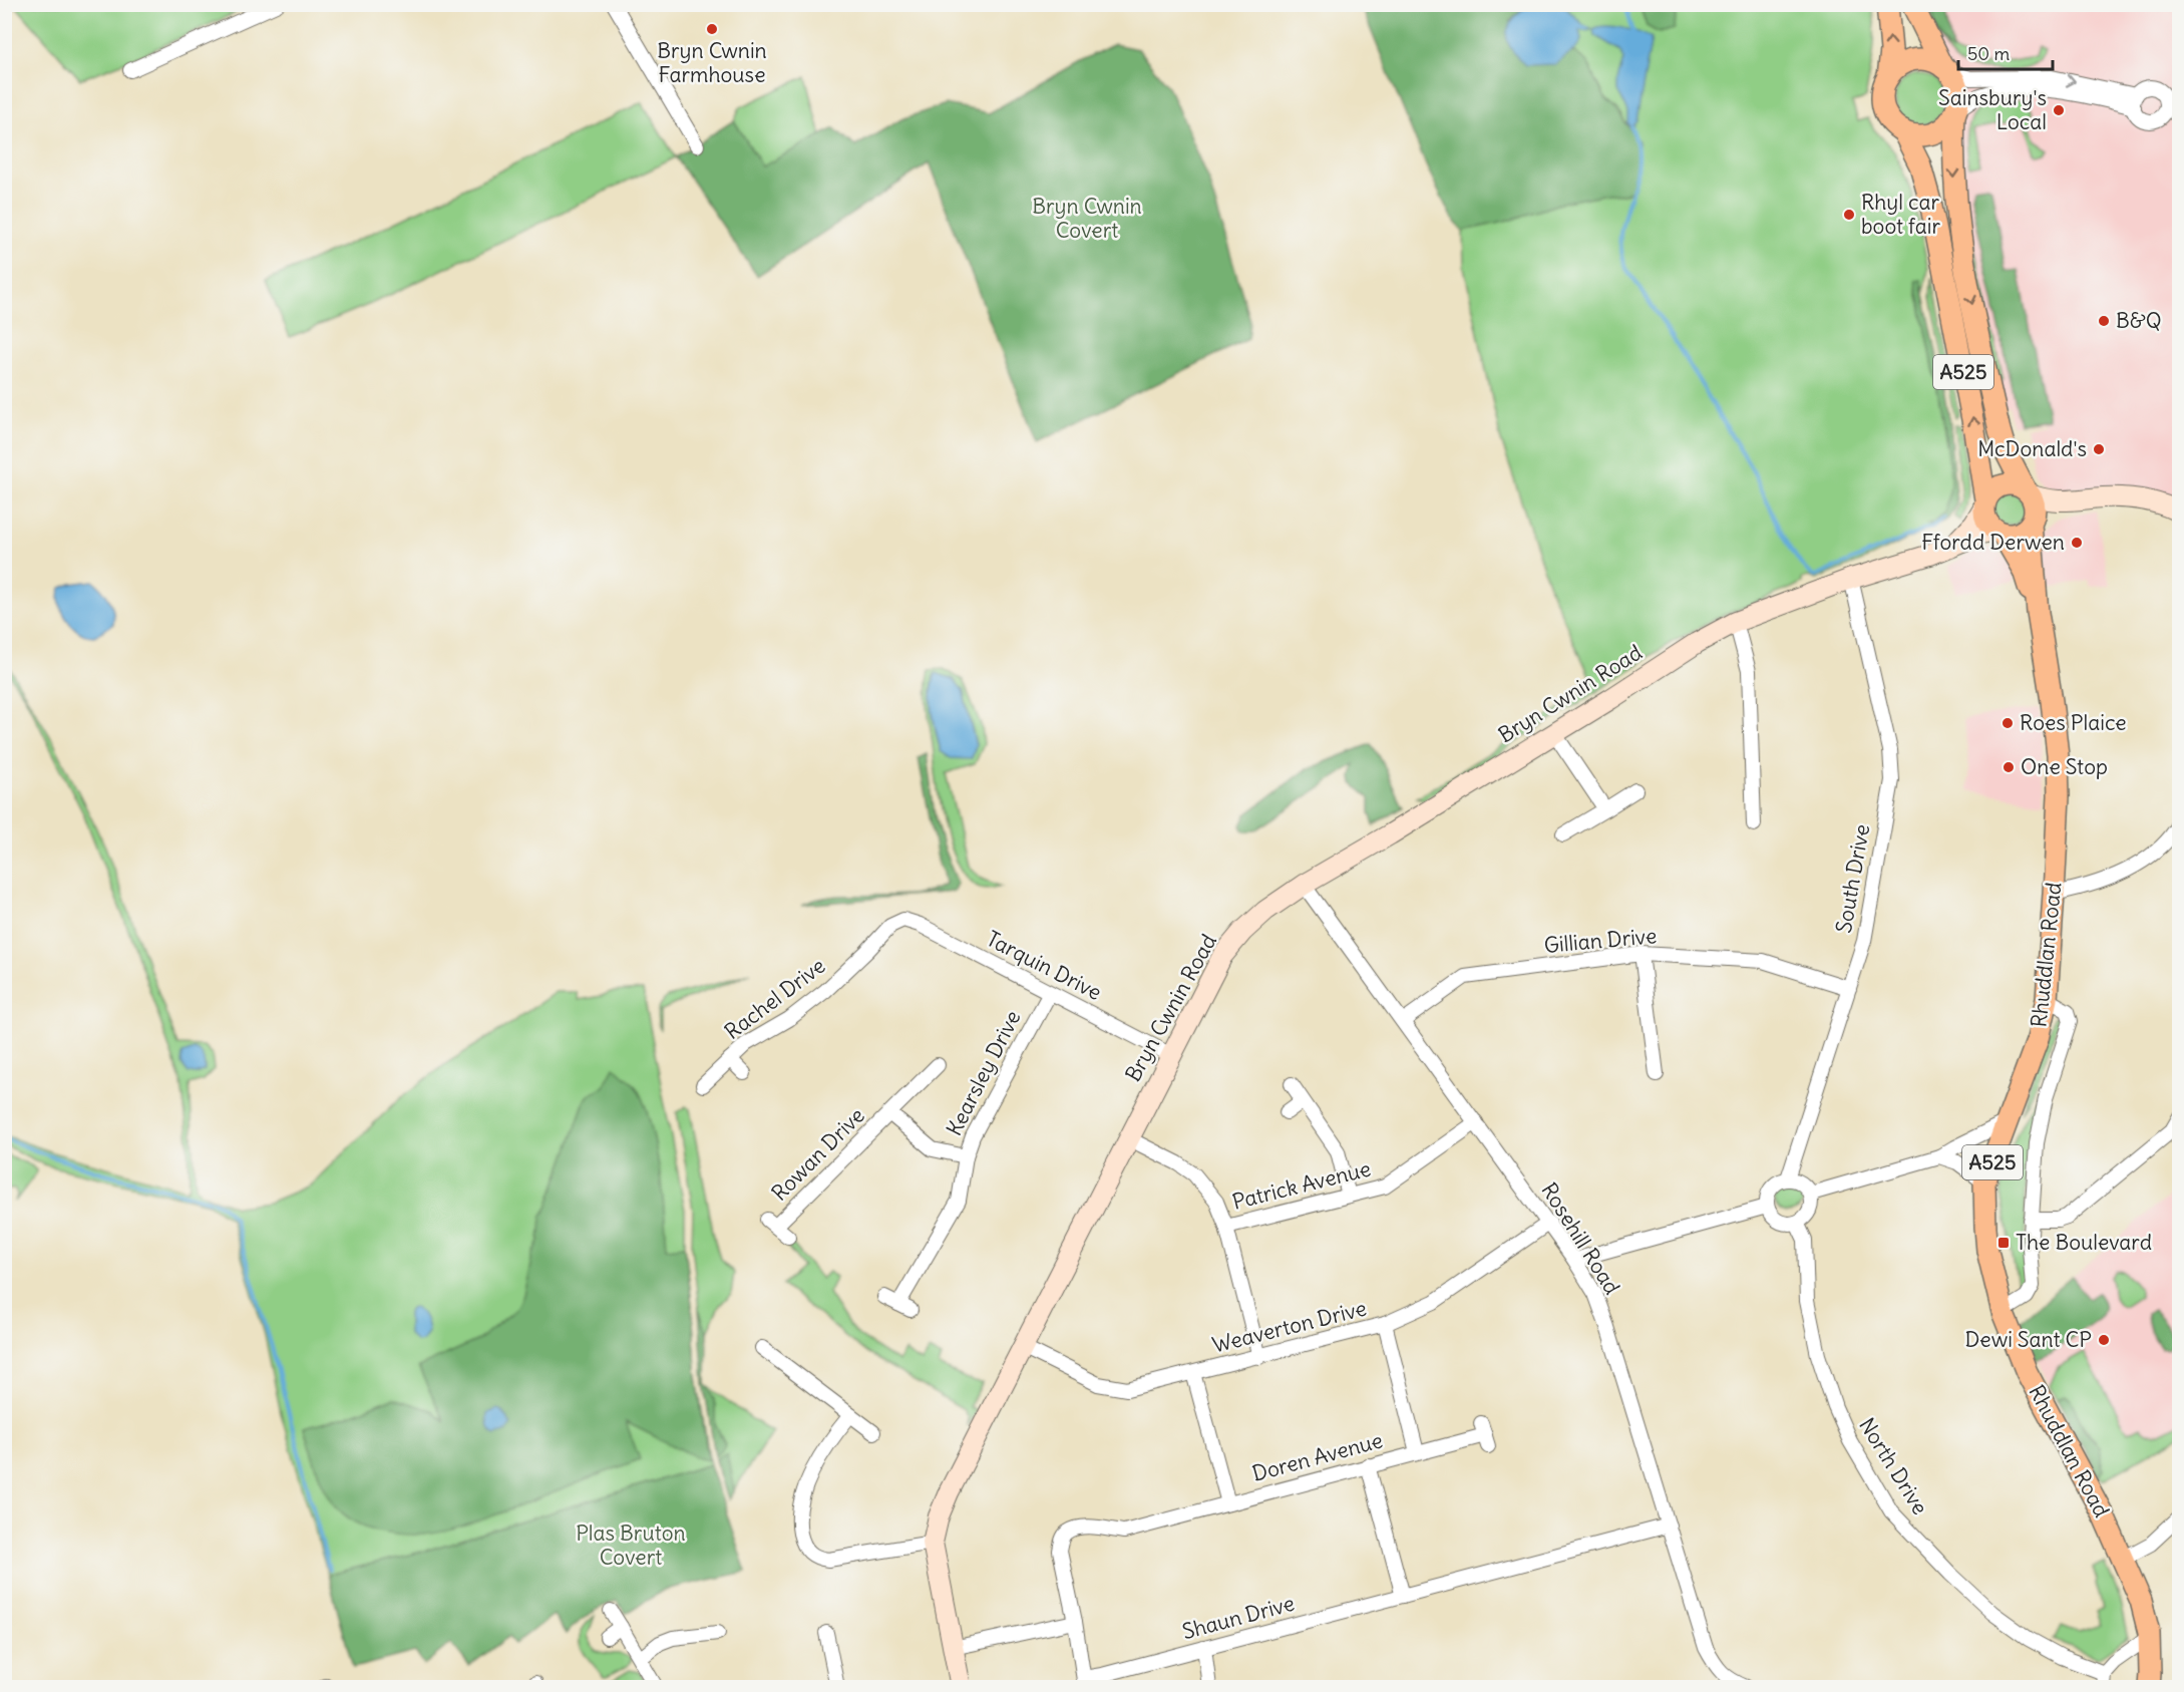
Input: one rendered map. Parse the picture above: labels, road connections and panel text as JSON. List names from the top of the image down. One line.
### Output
{"streets":{"main road":["A525","Rhuddlan Road"],"street":["Bryn Cwnin Road","South Drive","Gillian Drive","Tarquin Drive","Rachel Drive","Kearsley Drive","Rowan Drive","Patrick Avenue","Rosehill Road","Weaverton Drive","Doren Avenue","North Drive","Shaun Drive"]},"crossings":[["A525","Bryn Cwnin Road"],["A525","Rhuddlan Road"],["Bryn Cwnin Road","South Drive"],["Bryn Cwnin Road","Tarquin Drive"],["Bryn Cwnin Road","Rosehill Road"],["Bryn Cwnin Road","Weaverton Drive"],["South Drive","Gillian Drive"],["South Drive","North Drive"],["Gillian Drive","Rosehill Road"],["Tarquin Drive","Rachel Drive"],["Tarquin Drive","Kearsley Drive"],["Kearsley Drive","Rowan Drive"],["Patrick Avenue","Rosehill Road"],["Rosehill Road","Weaverton Drive"],["Rosehill Road","Shaun Drive"],["Weaverton Drive","Doren Avenue"],["Doren Avenue","Shaun Drive"]],"parks":["Bryn Cwnin Covert","Plas Bruton Covert"],"places":{"other":["Bryn Cwnin Farmhouse","Sainsbury's Local","Rhyl car boot fair","B&Q","McDonald's","Ffordd Derwen","Roes Plaice","One Stop","Dewi Sant CP"],"transit":["The Boulevard"]},"scale_bar":"50 m"}
